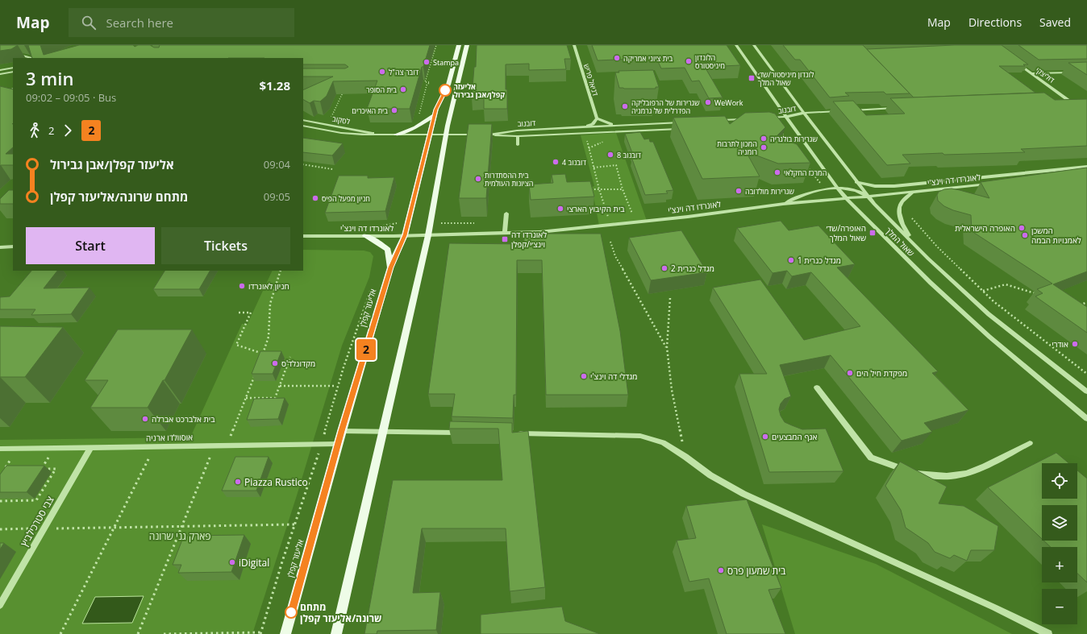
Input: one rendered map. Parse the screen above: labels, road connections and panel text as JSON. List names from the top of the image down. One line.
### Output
{"streets":{"main road":["אליעזר קפלן"],"street":["דוליצקי","דניאל פריש","דובנוב","לסקוב","לאונרדו דה וינצ'י","שאול המלך","אוסוולדו ארניה","צבי סטרכילביץ"]},"crossings":[["דובנוב","שאול המלך"],["לסקוב","אליעזר קפלן"],["לאונרדו דה וינצ'י","שאול המלך"],["לאונרדו דה וינצ'י","אליעזר קפלן"],["אליעזר קפלן","אוסוולדו ארניה"],["אוסוולדו ארניה","צבי סטרכילביץ"]],"parks":["פארק גני שרונה"],"places":{"other":["בית ציוני אמריקה","הלונדון מיניסטורס","Stampa","דובר צה\"ל","בית הסופר","אליעזר קפלן/אבן גבירול","WeWork","שגרירות של הרפובליקה הפדרלית של גרמניה","בית האיכרים","שגרירות בולגריה","המכון לתרבות רומניה","דובנוב 8","דובנוב 4","המרכז החקלאי","בית ההסתדרות הציונות העולמית","שגרירות מולדובה","חניון מפעל הפיס","בית הקיבוץ הארצי","האופרה הישראלית","המשכן לאמנויות הבמה","מגדל כנרית 1","מגדל כנרית 2","חניון לאונרדו","אודרי","מקדונלד'ס","מפקדת חיל הים","מגדלי דה וינצ'י","בית אלברכט אברלה","אגף המבצעים","Piazza Rustico","iDigital","בית שמעון פרס","מתחם שרונה/אליעזר קפלן"],"transit":["לונדון מיניסטור/שד׳ שאול המלך","האופרה/שד׳ שאול המלך","לאונרדו דה וינצ׳י/קפלן"]},"lines":["bus line 2"],"page":{"header":"Map","search":"Search here","nav":["Map","Directions","Saved"],"on_map":"2","heading":["3 min","09:02 – 09:05 · Bus","$1.28"],"legs":["2","2"],"list":[{"name":"אליעזר קפלן/אבן גבירול","value":"09:04"},{"name":"מתחם שרונה/אליעזר קפלן","value":"09:05"}],"buttons":["Start","Tickets"],"map_buttons":["+","−"]}}
